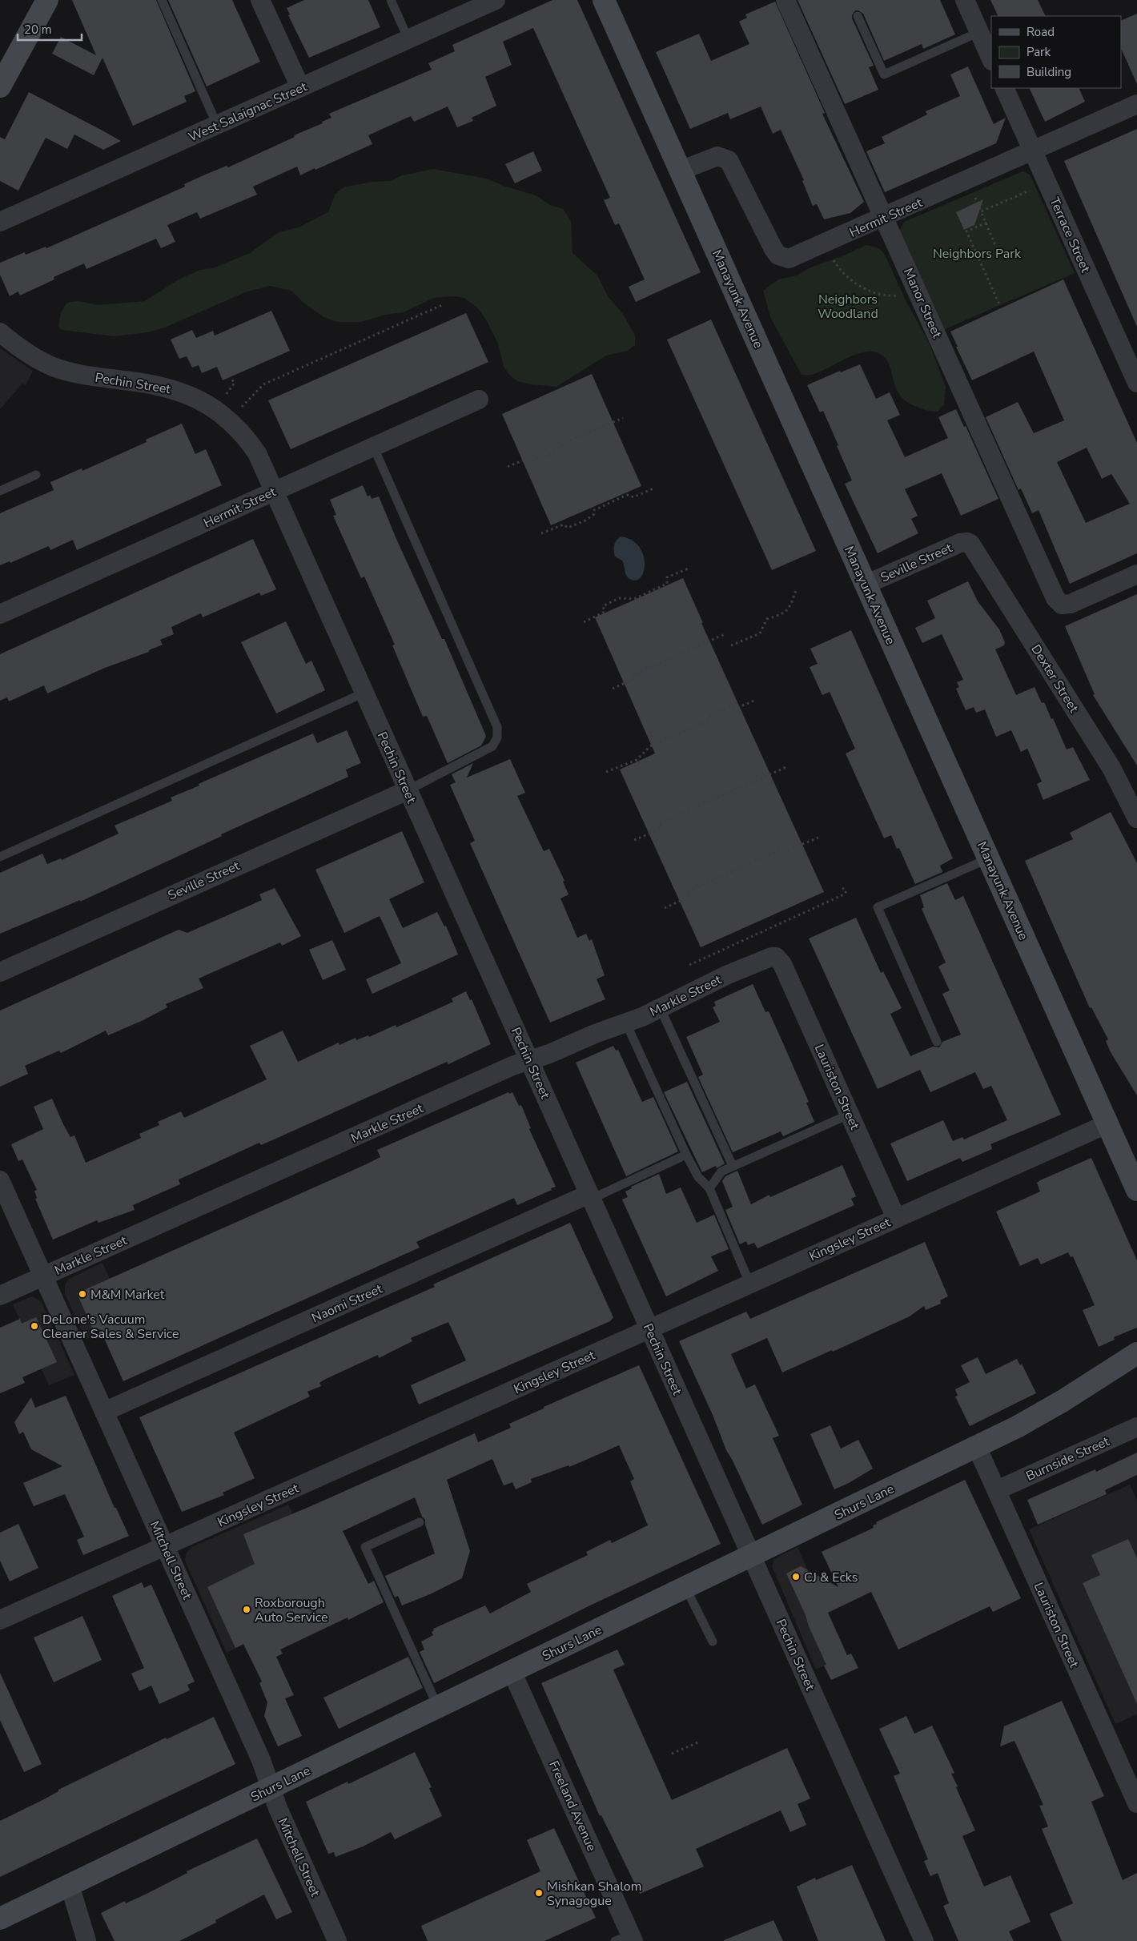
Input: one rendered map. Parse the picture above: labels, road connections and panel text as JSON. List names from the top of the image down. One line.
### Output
{"streets":{"street":["West Salaignac Street","Hermit Street","Terrace Street","Manayunk Avenue","Manor Street","Pechin Street","Seville Street","Dexter Street","Markle Street","Lauriston Street","Kingsley Street","Naomi Street","Burnside Street","Shurs Lane","Mitchell Street","Freeland Avenue"]},"crossings":[["Hermit Street","Terrace Street"],["Hermit Street","Manayunk Avenue"],["Hermit Street","Manor Street"],["Hermit Street","Pechin Street"],["Manayunk Avenue","Seville Street"],["Manayunk Avenue","Kingsley Street"],["Pechin Street","Seville Street"],["Pechin Street","Markle Street"],["Pechin Street","Kingsley Street"],["Pechin Street","Naomi Street"],["Pechin Street","Shurs Lane"],["Seville Street","Dexter Street"],["Markle Street","Lauriston Street"],["Markle Street","Mitchell Street"],["Lauriston Street","Kingsley Street"],["Lauriston Street","Burnside Street"],["Lauriston Street","Shurs Lane"],["Kingsley Street","Mitchell Street"],["Naomi Street","Mitchell Street"],["Shurs Lane","Mitchell Street"],["Shurs Lane","Freeland Avenue"]],"parks":["Neighbors Park","Neighbors Woodland"],"places":["M&M Market","DeLone's Vacuum Cleaner Sales & Service","CJ & Ecks","Roxborough Auto Service","Mishkan Shalom Synagogue"],"legend":["Road","Park","Building"],"scale_bar":"20 m"}
